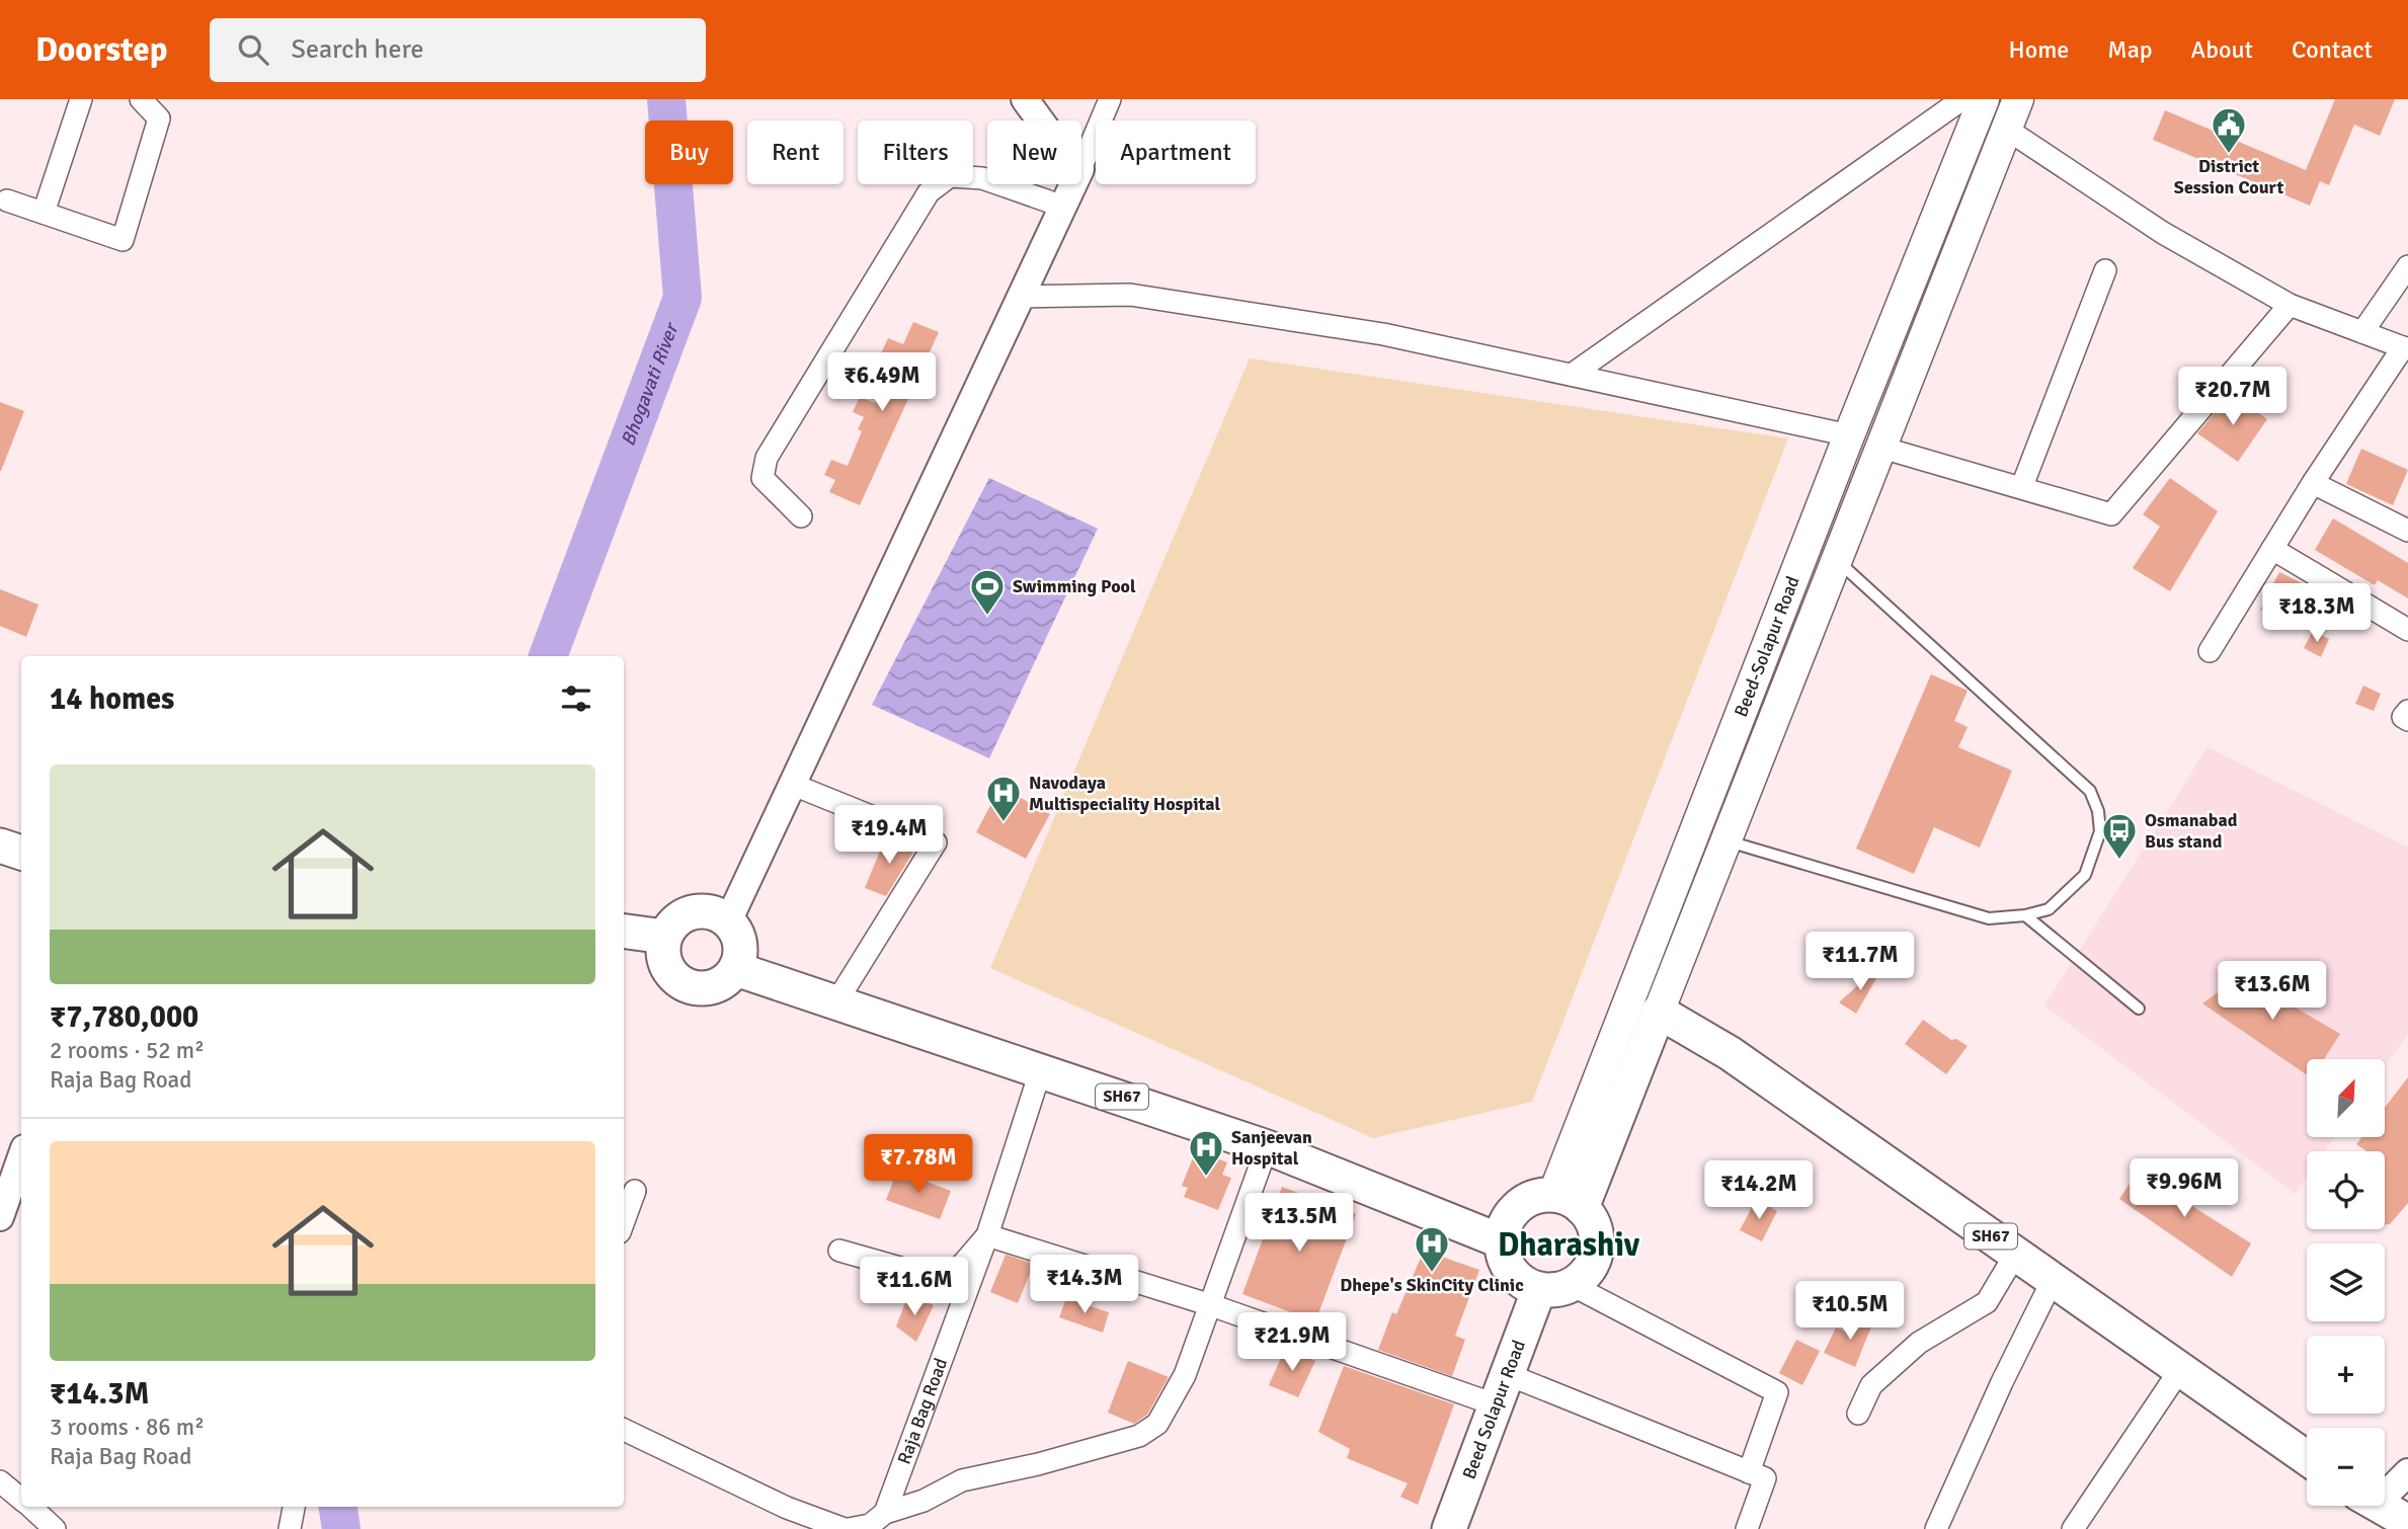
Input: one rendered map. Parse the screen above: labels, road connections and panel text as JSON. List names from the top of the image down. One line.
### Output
{"streets":{"main road":["Beed-Solapur Road","SH67","Beed Solapur Road"],"street":["Raja Bag Road"]},"crossings":[["Beed-Solapur Road","SH67"],["Beed-Solapur Road","Beed Solapur Road"],["SH67","Beed Solapur Road"],["SH67","Raja Bag Road"]],"districts":["Dharashiv"],"water":["Bhogavati River"],"places":{"public building":["District Session Court"],"sports":["Swimming Pool"],"hospital":["Navodaya Multispeciality Hospital","Sanjeevan Hospital","Dhepe's SkinCity Clinic"],"bus stop":["Osmanabad Bus stand"]},"north":"top right","page":{"header":"Doorstep","search":"Search here","nav":["Home","Map","About","Contact"],"chip":["Buy","Rent","Filters","New","Apartment"],"price":["₹6.49M","₹20.7M","₹18.3M","₹19.4M","₹11.7M","₹13.6M","₹7.78M","₹9.96M","₹14.2M","₹13.5M","₹14.3M","₹11.6M","₹10.5M","₹21.9M"],"heading":"14 homes","list":[{"name":"₹7,780,000","note":"2 rooms · 52 m² · Raja Bag Road"},{"name":"₹14.3M","note":"3 rooms · 86 m² · Raja Bag Road"}],"map_buttons":["+","−"]}}
